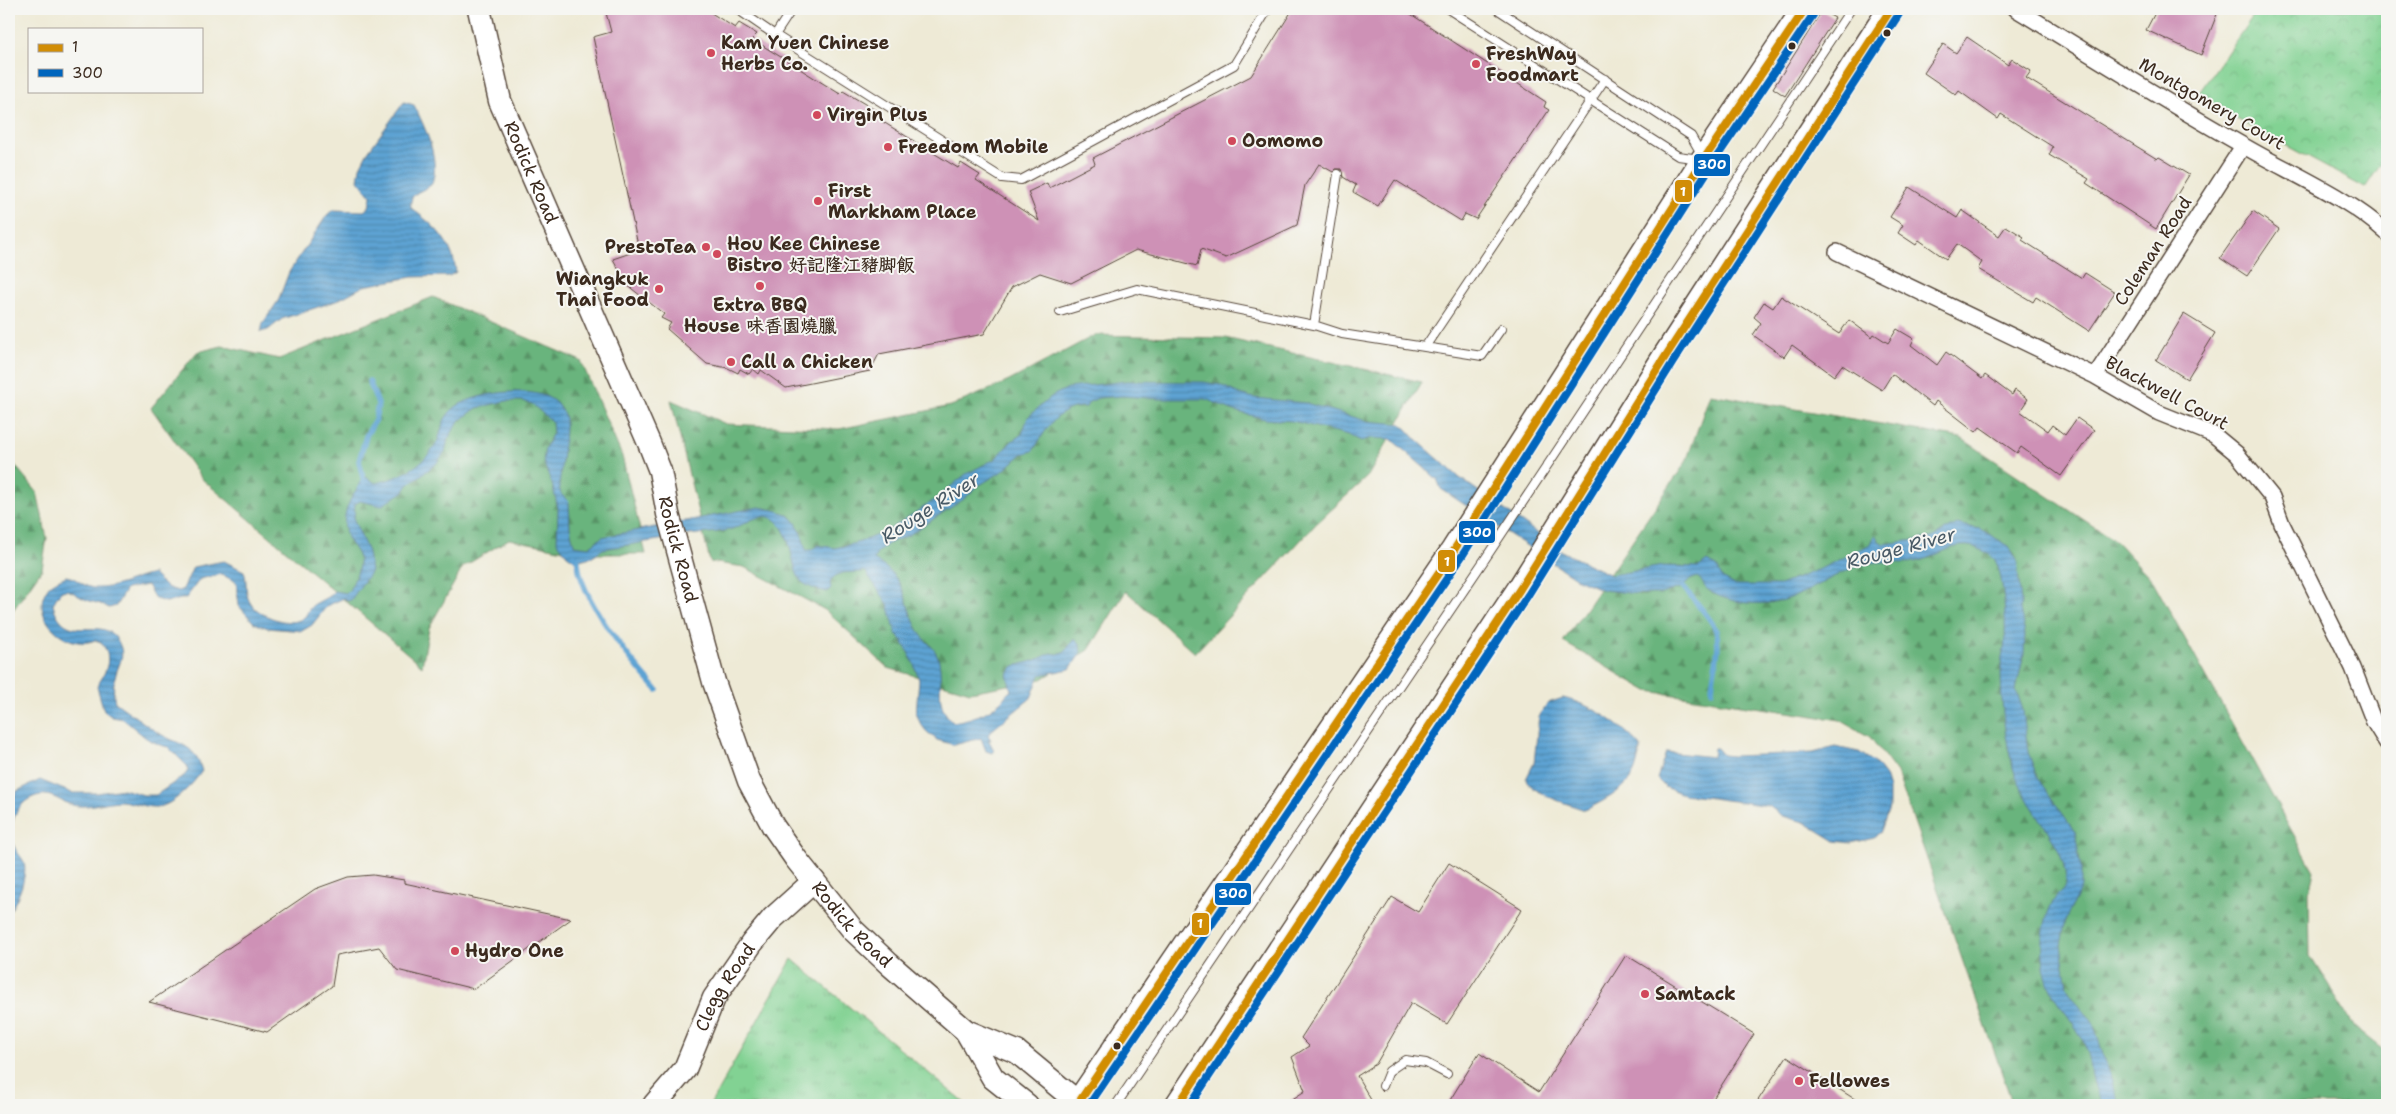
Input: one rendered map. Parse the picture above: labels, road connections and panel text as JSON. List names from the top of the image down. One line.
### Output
{"streets":{"main road":["Rodick Road","Clegg Road"],"street":["Montgomery Court","Coleman Road","Blackwell Court"]},"crossings":[["Montgomery Court","Coleman Road"],["Rodick Road","Clegg Road"],["Coleman Road","Blackwell Court"]],"water":["Rouge River"],"places":["Kam Yuen Chinese Herbs Co.","FreshWay Foodmart","Virgin Plus","Oomomo","Freedom Mobile","First Markham Place","PrestoTea","Hou Kee Chinese Bistro 好記隆江豬脚飯","Extra BBQ House 味香園燒臘","Wiangkuk Thai Food","Call a Chicken","Hydro One","Samtack","Fellowes"],"lines":["transit line 1","transit line 300"],"legend":["1","300"]}
